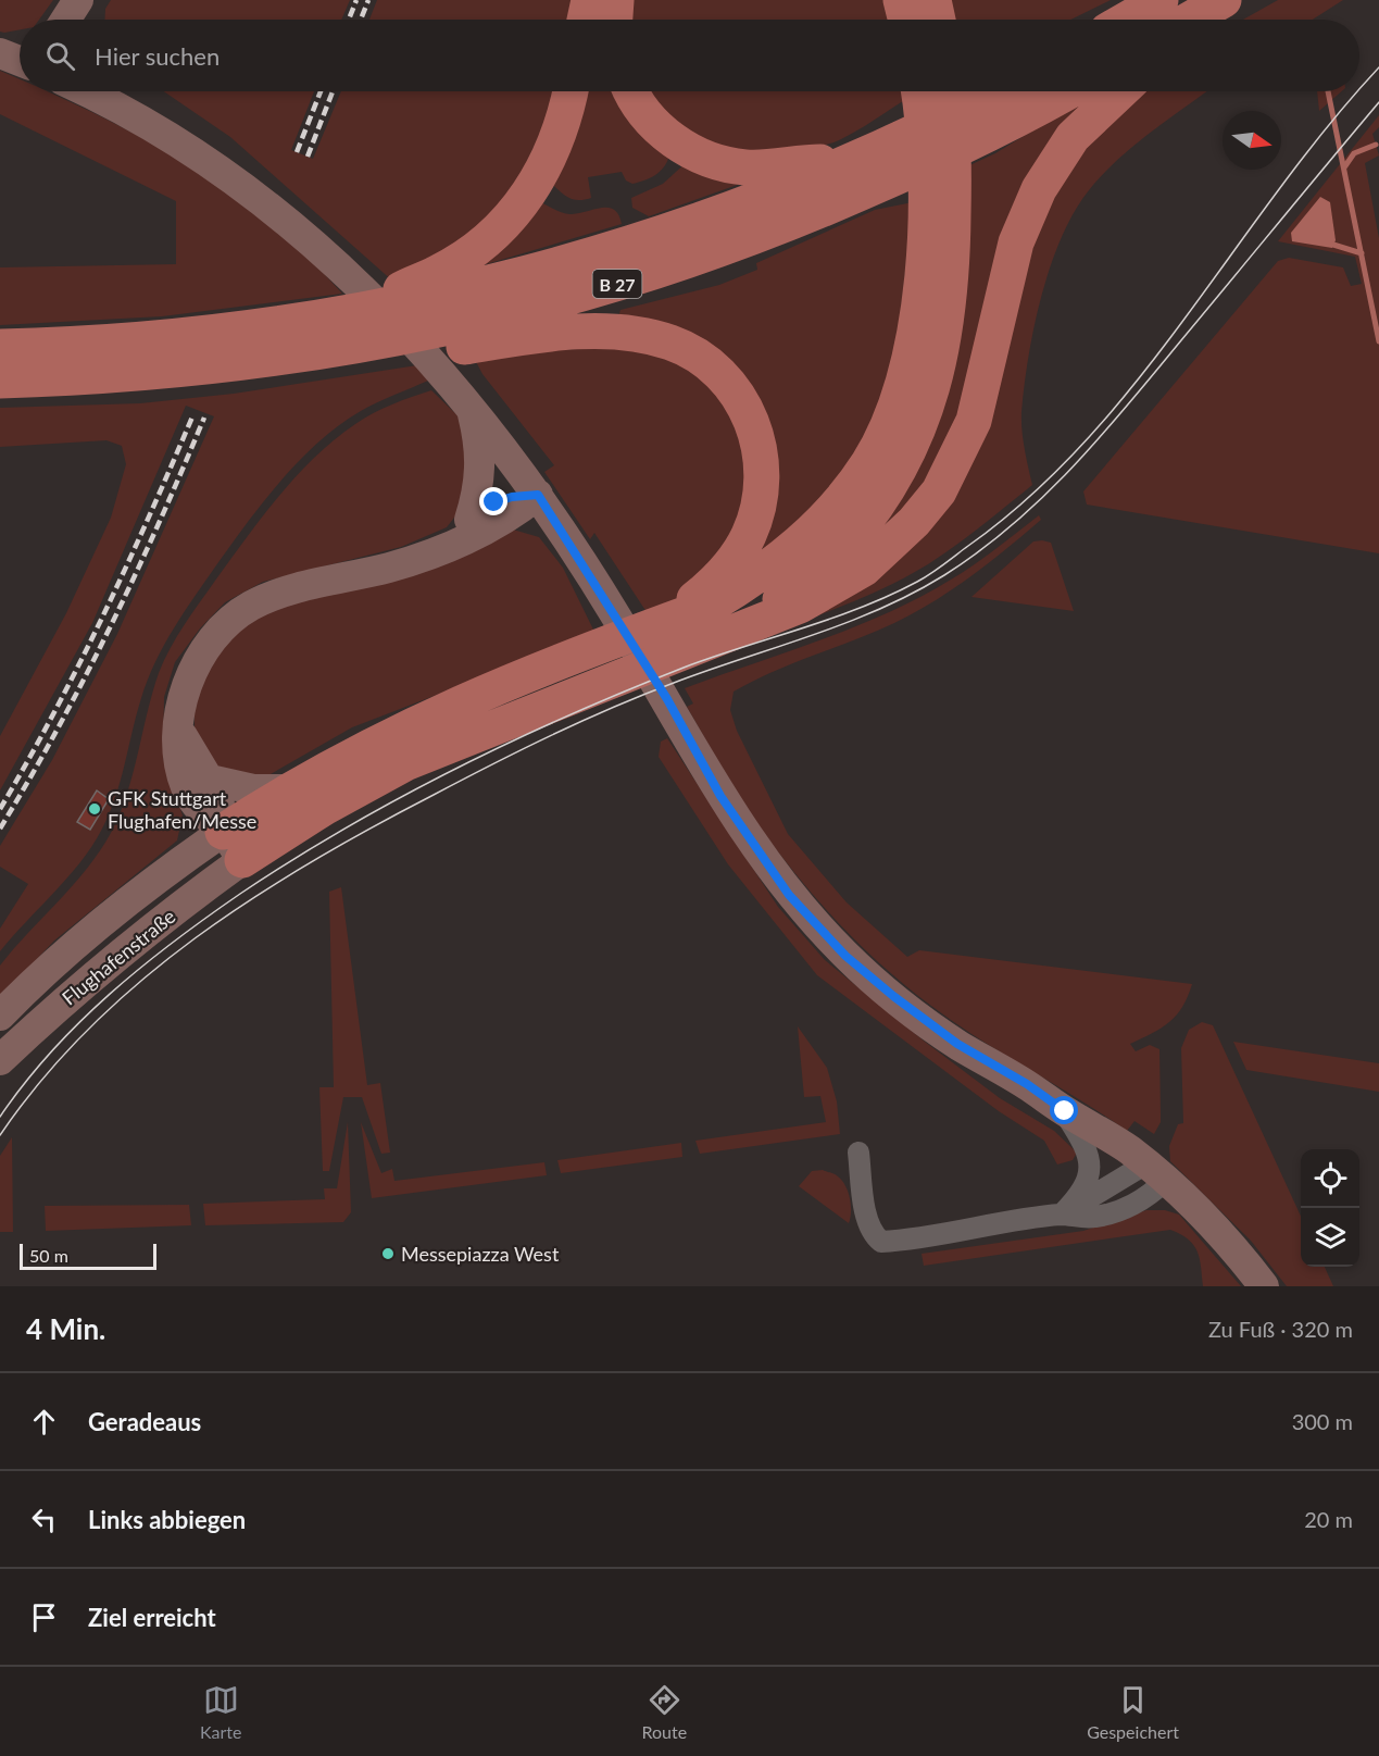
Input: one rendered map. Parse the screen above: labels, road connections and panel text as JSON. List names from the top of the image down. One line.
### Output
{"streets":{"highway":["B 27"],"main road":["Flughafenstraße"]},"places":["GFK Stuttgart Flughafen/Messe","Messepiazza West"],"scale_bar":"50 m","north":"right","page":{"search":"Hier suchen","scale":"50 m","heading":["4 Min.","Zu Fuß · 320 m"],"list":[["Geradeaus","300 m"],["Links abbiegen","20 m"],"Ziel erreicht"],"nav":["Karte","Route","Gespeichert"]}}
